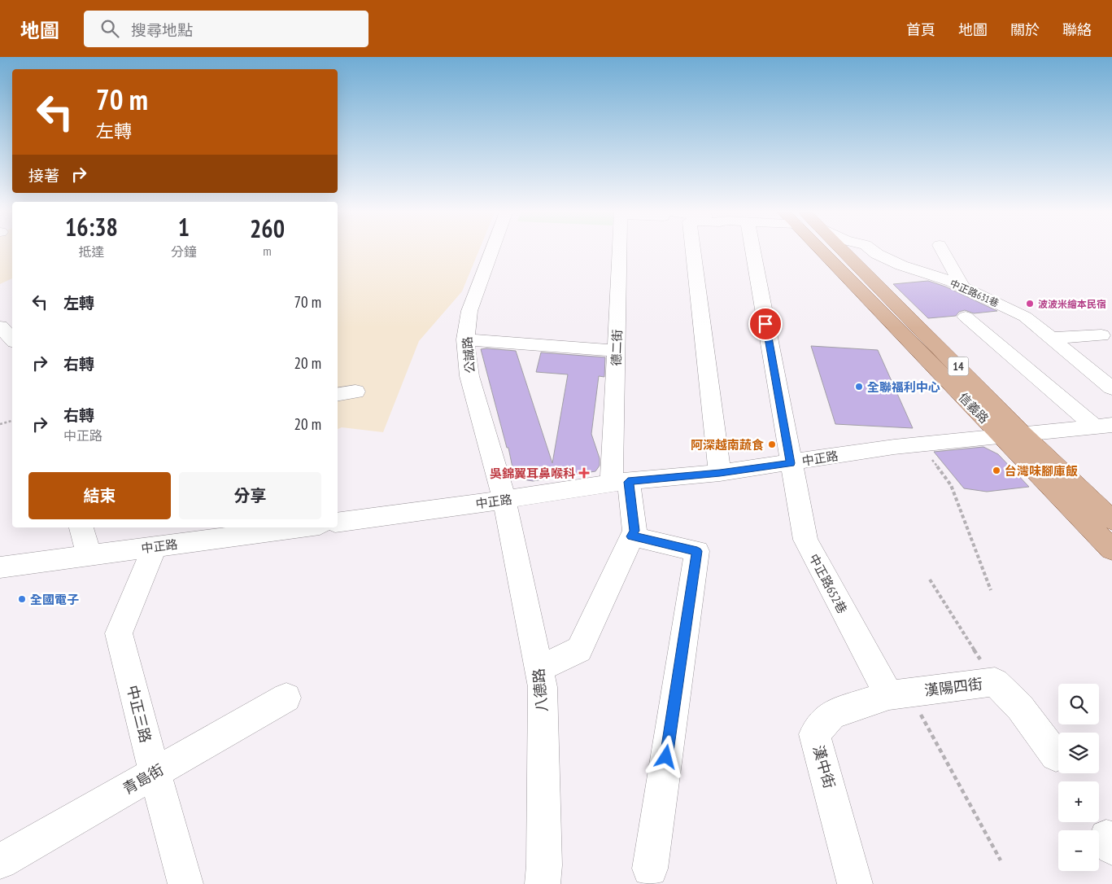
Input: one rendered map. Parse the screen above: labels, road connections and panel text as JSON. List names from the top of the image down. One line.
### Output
{"streets":{"main road":["14","信義路"],"street":["中正路631巷","德二街","公誠路","中正路","中正路652巷","漢陽四街","八德路","中正三路","漢中街","青島街"]},"crossings":[["德二街","中正路"],["公誠路","中正路"],["公誠路","八德路"],["信義路","中正路"],["中正路","中正路652巷"],["中正路","八德路"],["中正路","中正三路"],["中正路652巷","漢陽四街"],["中正路652巷","漢中街"],["漢陽四街","漢中街"],["中正三路","青島街"]],"places":{"other":["波波米繪本民宿","全聯福利中心","阿深越南蔬食","台灣味腳庫飯","全國電子"],"health":["吳錦翼耳鼻喉科"]},"page":{"header":"地圖","search":"搜尋地點","nav":["首頁","地圖","關於","聯絡"],"turn":["70 m","左轉"],"then":"接著","eta":["16:38","抵達","1","分鐘","260","m"],"list":[{"name":"左轉","value":"70 m"},{"name":"右轉","value":"20 m"},{"name":"右轉","note":"中正路","value":"20 m"}],"buttons":["結束","分享"],"map_buttons":["+","−"]}}
